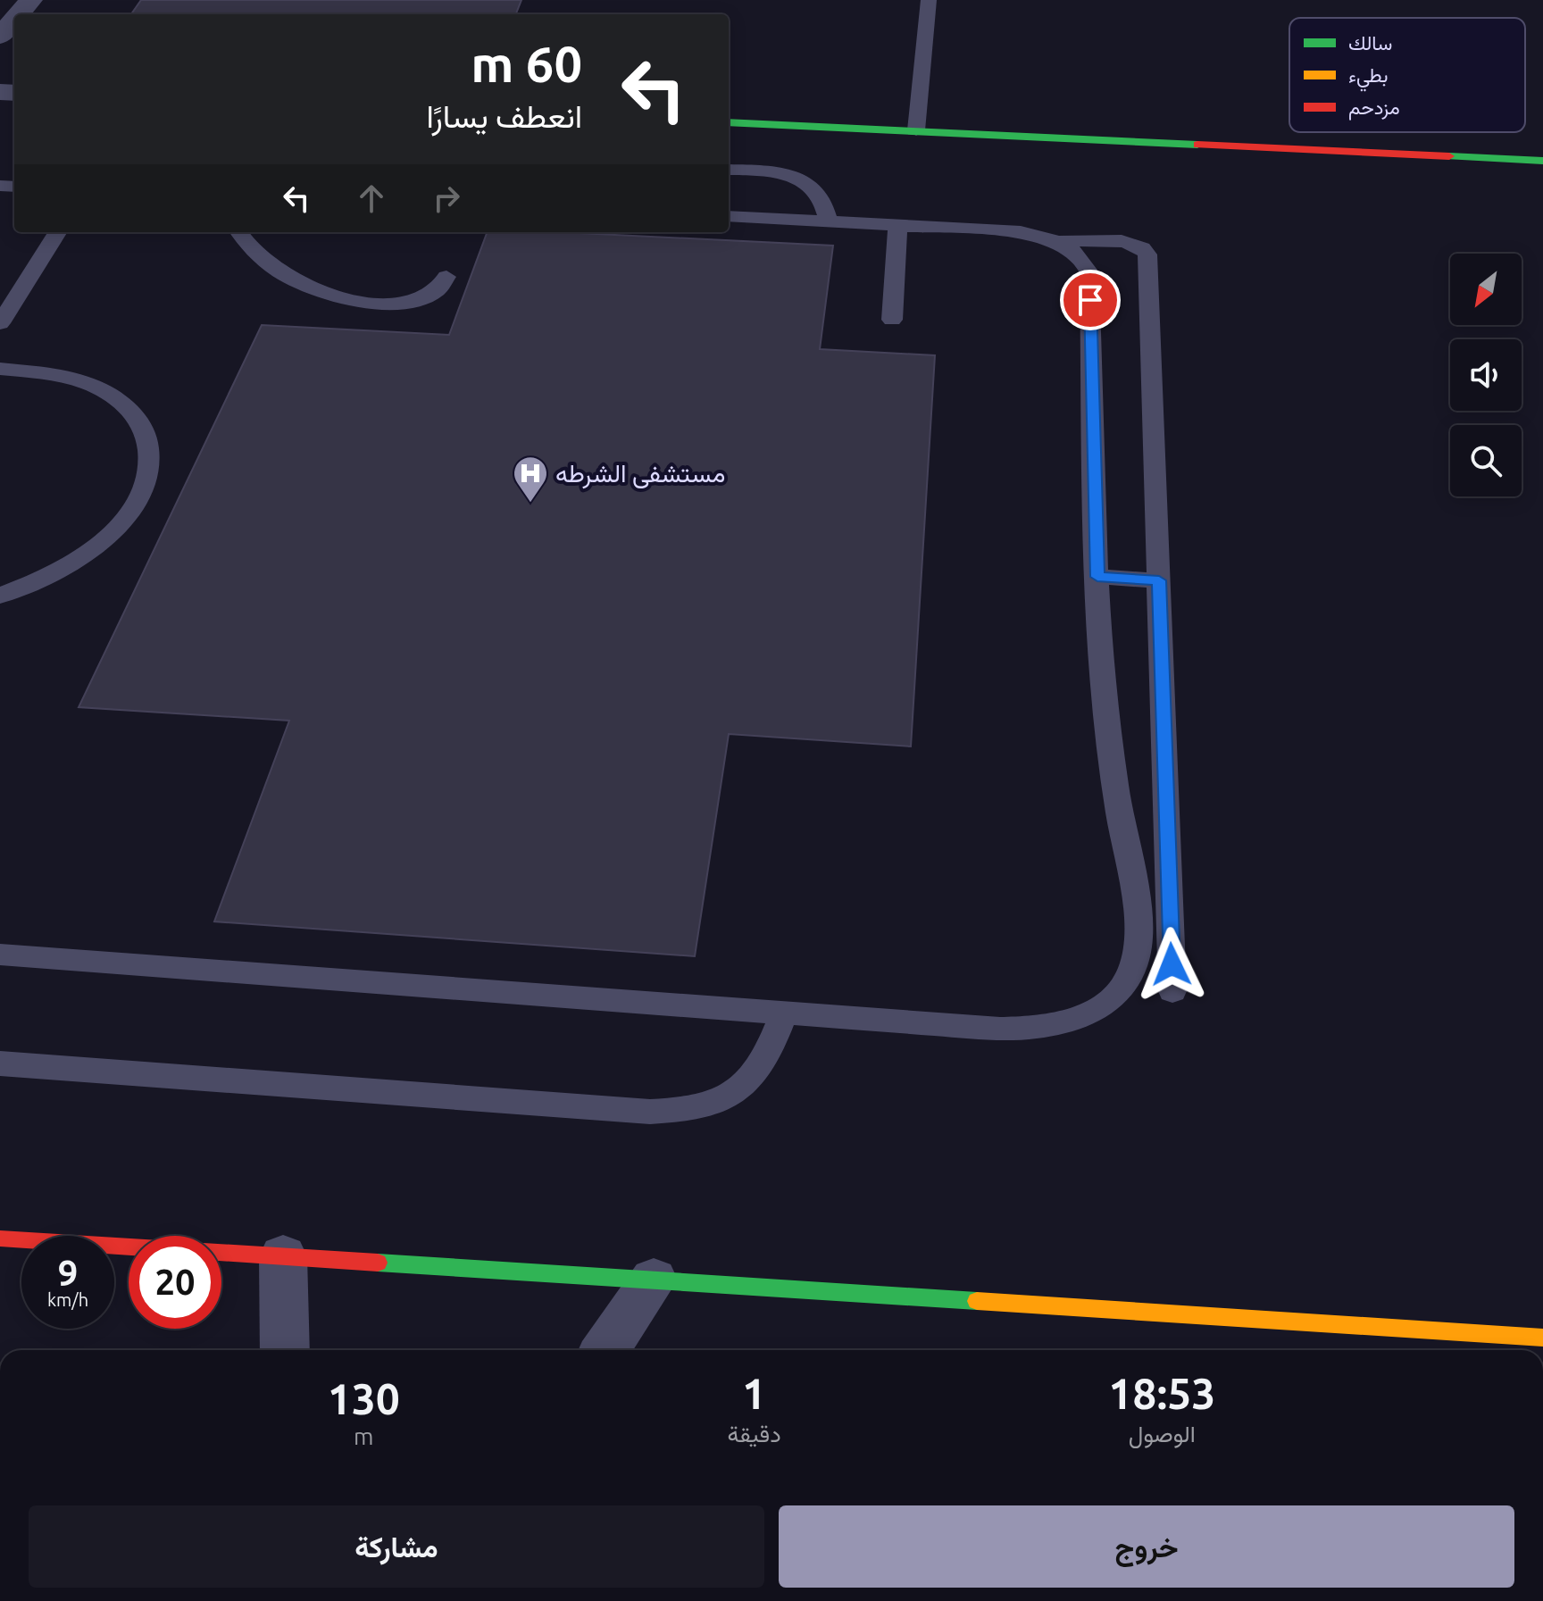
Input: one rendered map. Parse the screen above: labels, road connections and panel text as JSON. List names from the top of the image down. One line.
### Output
{"places":{"hospital":["مستشفى الشرطه"]},"legend":["سالك","بطيء","مزدحم"],"north":"bottom left","page":{"turn":["60 m","انعطف يسارًا"],"speed":"9 km/h","limit":"20","eta":["18:53","الوصول","1","دقيقة","130","m"],"buttons":["خروج","مشاركة"]}}
